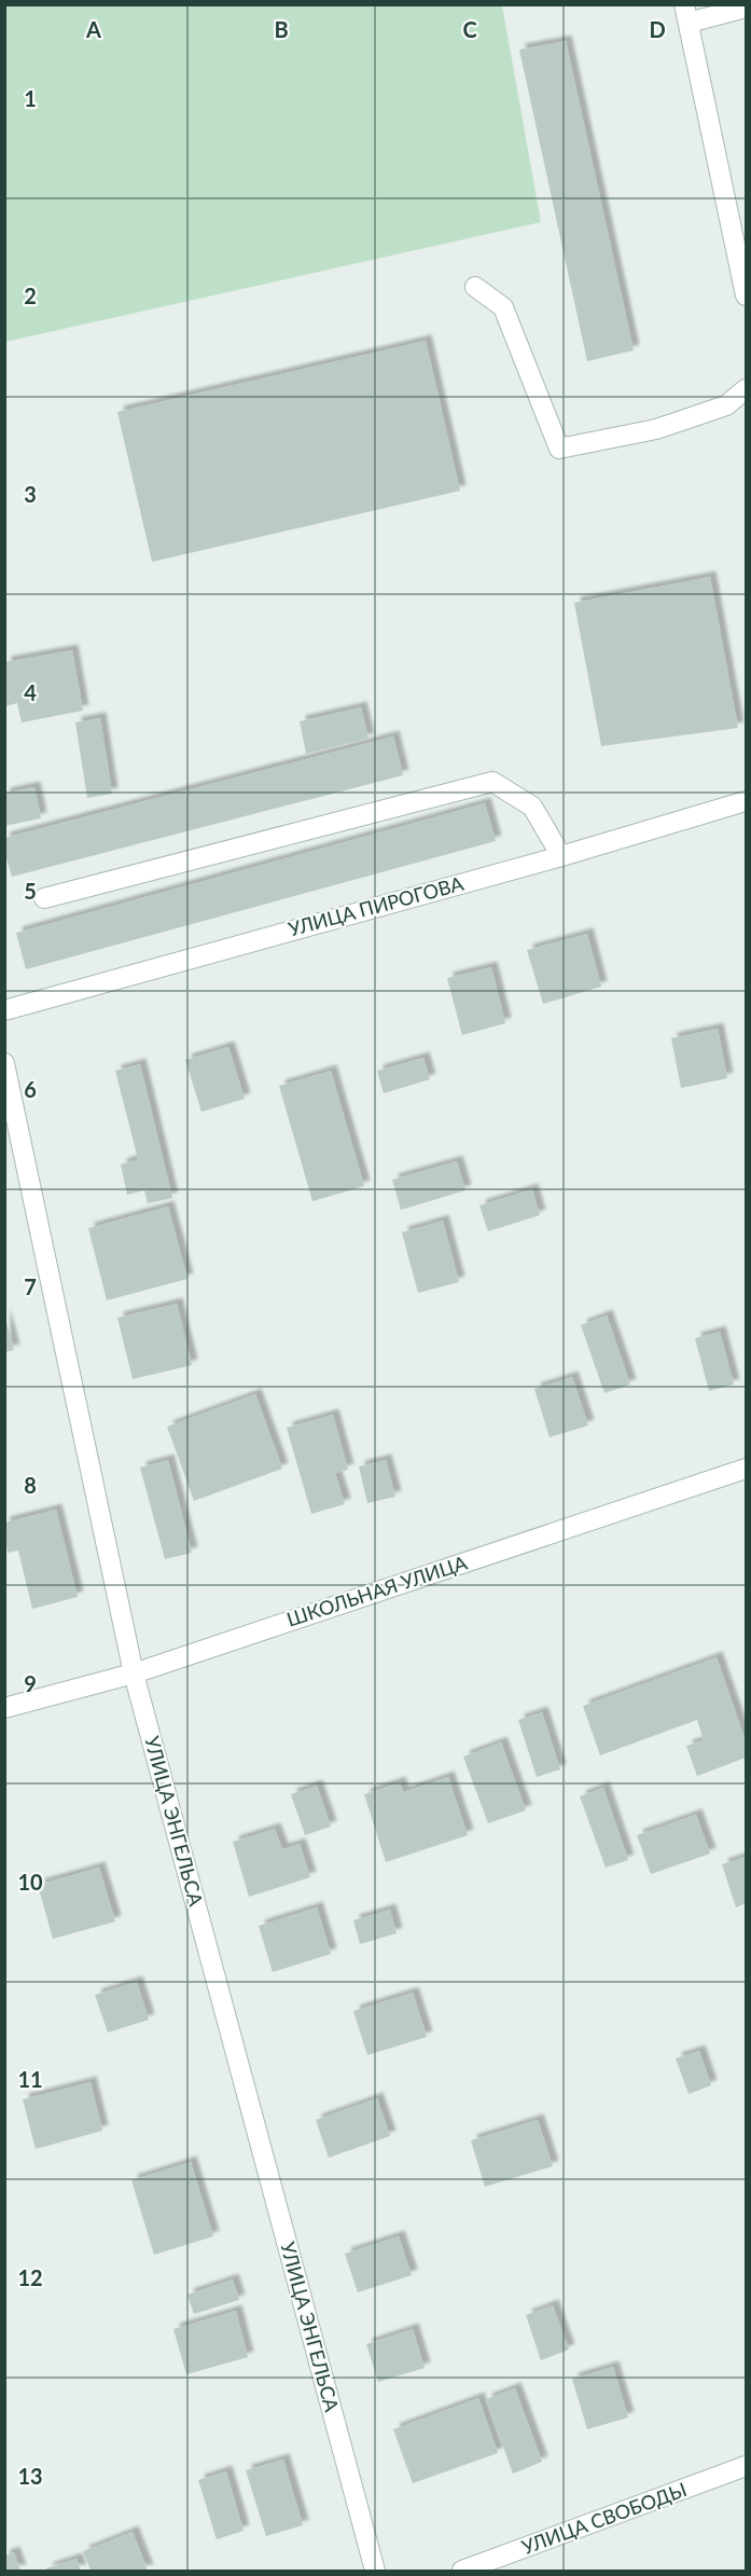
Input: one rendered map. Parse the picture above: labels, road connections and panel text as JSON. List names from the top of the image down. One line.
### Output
{"streets":{"street":["УЛИЦА ПИРОГОВА","ШКОЛЬНАЯ УЛИЦА","УЛИЦА ЭНГЕЛЬСА","УЛИЦА СВОБОДЫ"]},"crossings":[["ШКОЛЬНАЯ УЛИЦА","УЛИЦА ЭНГЕЛЬСА"]],"grid":{"columns":["A","B","C","D"],"rows":["1","2","3","4","5","6","7","8","9","10","11","12","13"]}}
